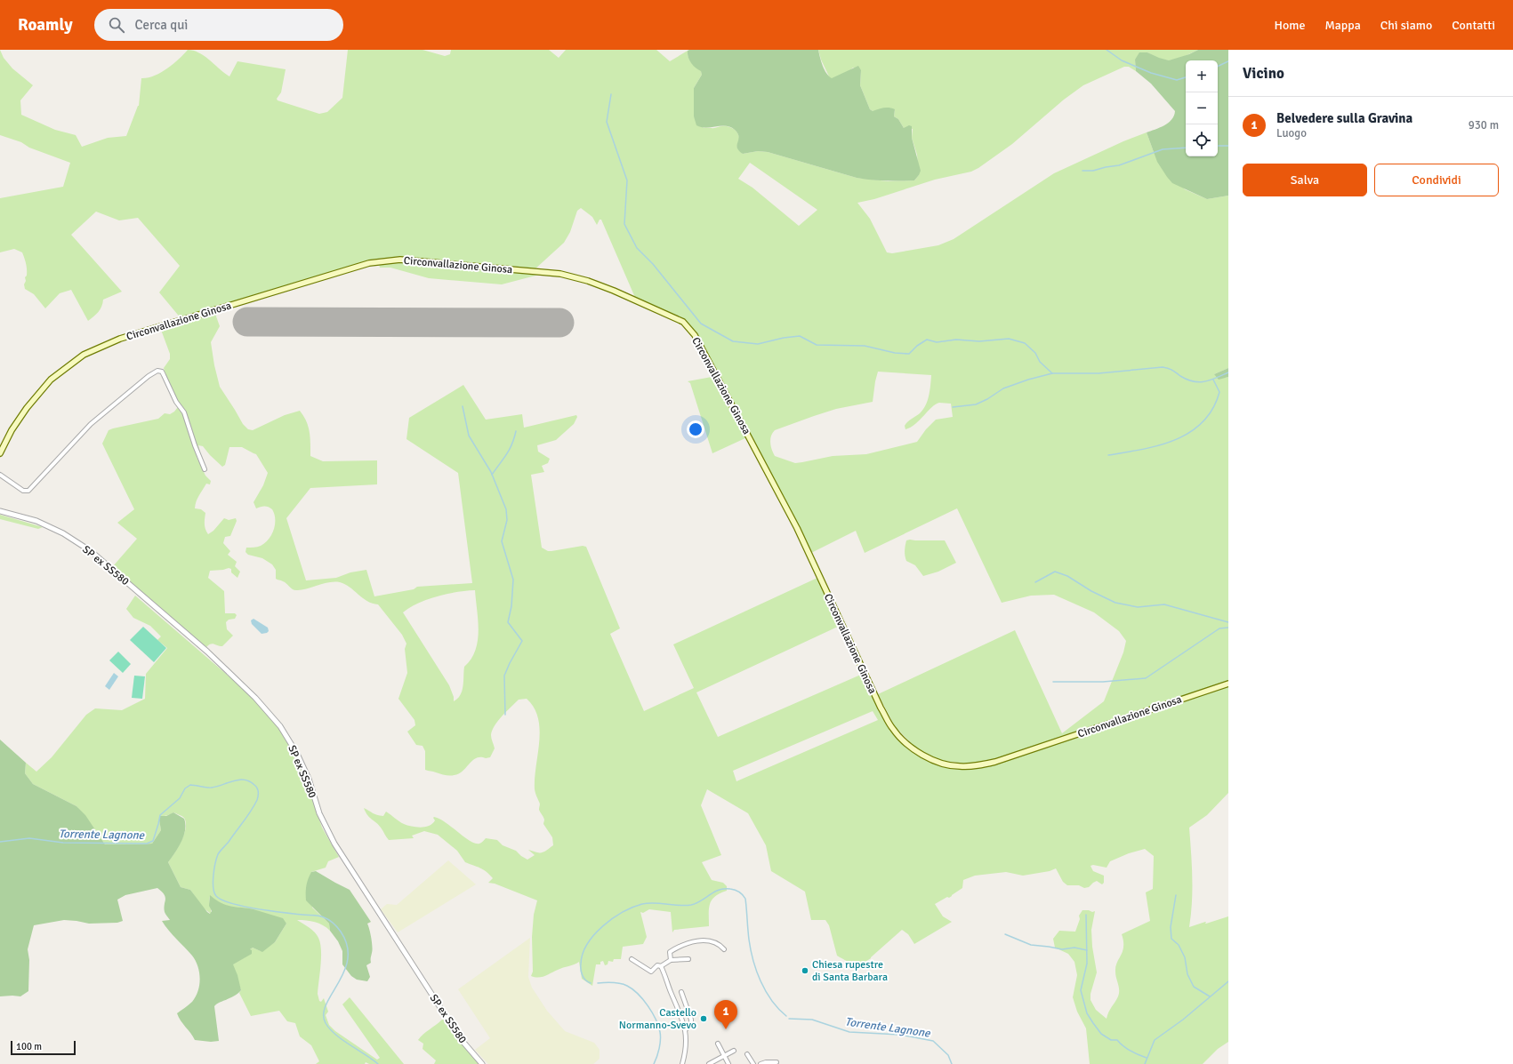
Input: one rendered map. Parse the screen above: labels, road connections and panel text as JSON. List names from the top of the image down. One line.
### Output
{"streets":{"main road":["Circonvallazione Ginosa"],"street":["SP ex SS580"]},"water":["Torrente Lagnone"],"places":["Chiesa rupestre di Santa Barbara","Castello Normanno-Svevo"],"scale_bar":"100 m","page":{"header":"Roamly","search":"Cerca qui","nav":["Home","Mappa","Chi siamo","Contatti"],"heading":"Vicino","map_buttons":["+","−"],"list":[{"mark":"1","name":"Belvedere sulla Gravina","note":"Luogo","value":"930 m"}],"buttons":["Salva","Condividi"],"pins":"1","scale":"100 m"}}
